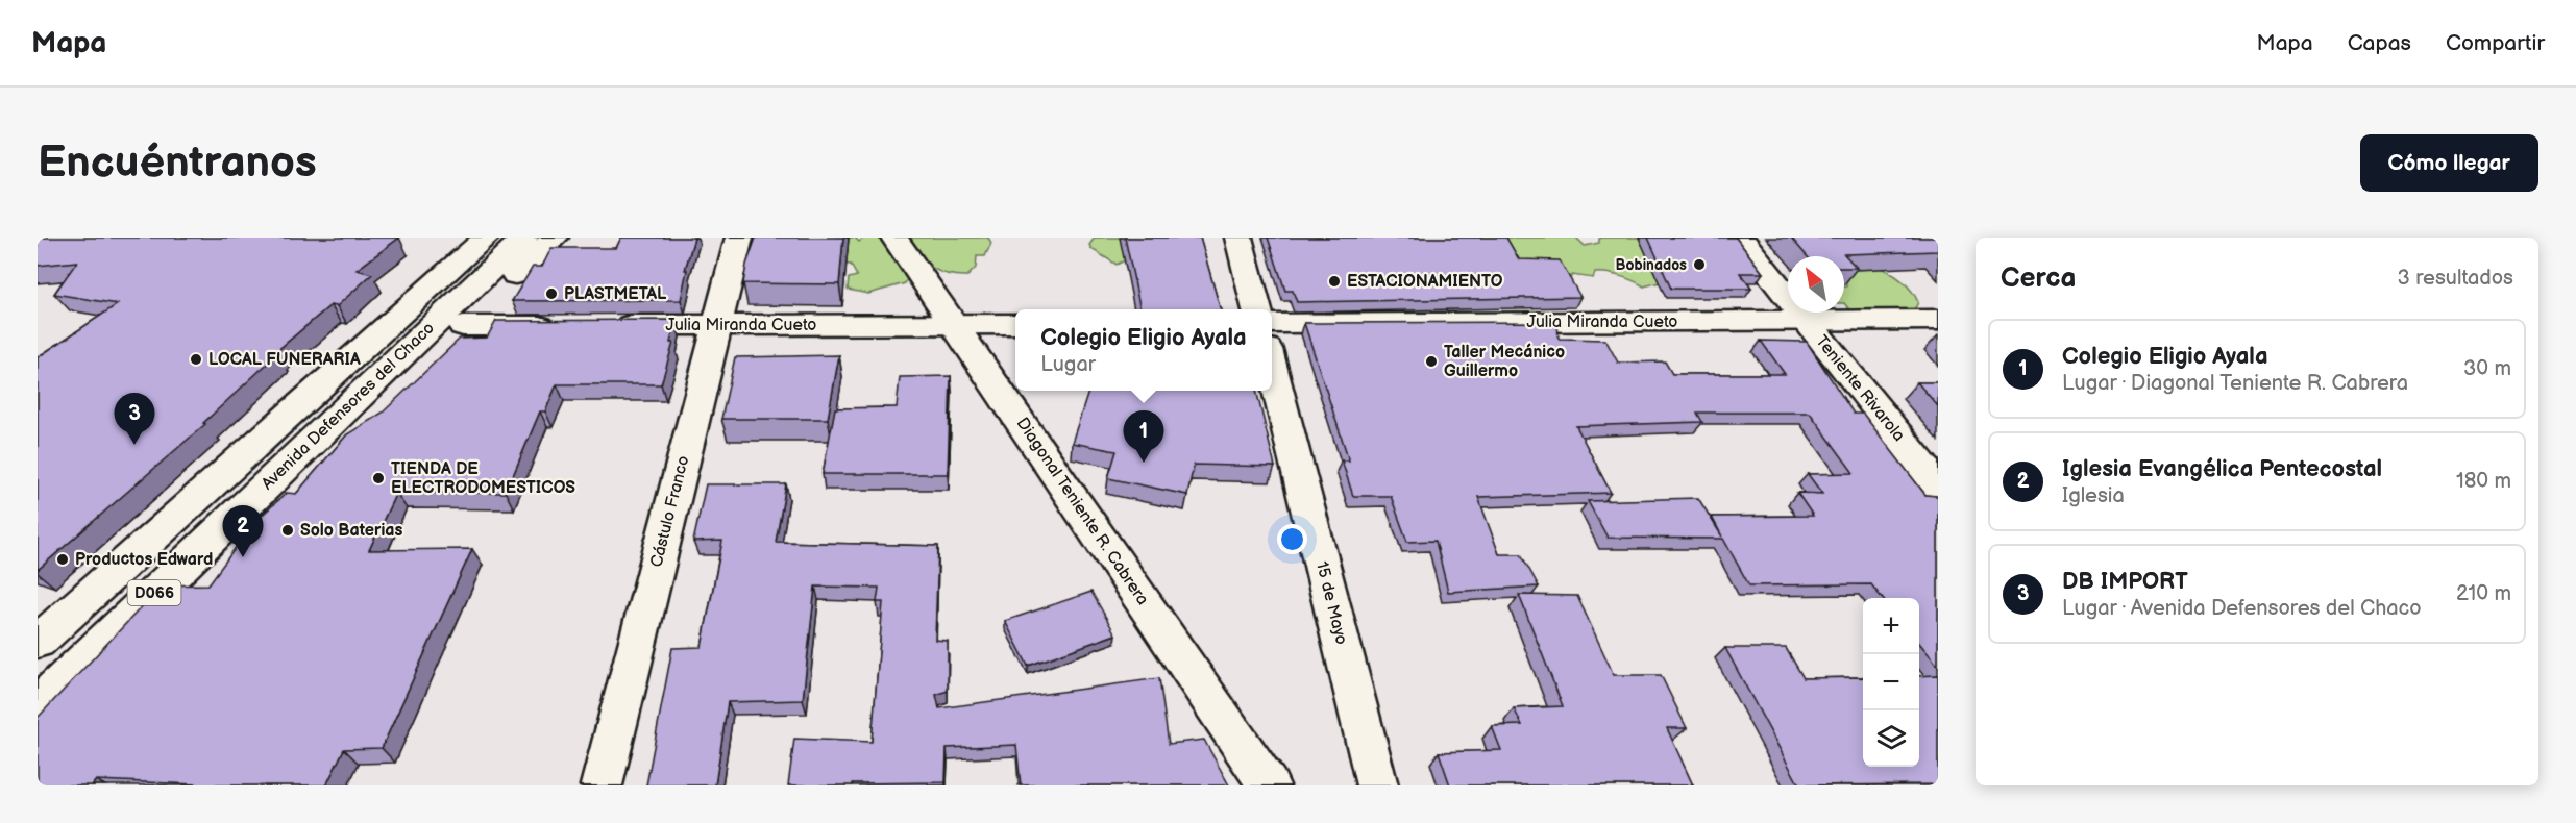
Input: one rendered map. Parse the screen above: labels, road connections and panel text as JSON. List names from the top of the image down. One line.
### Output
{"streets":{"main road":["Julia Miranda Cueto","Teniente Rivarola","Avenida Defensores del Chaco","Cástulo Franco","Diagonal Teniente R. Cabrera","D066","15 de Mayo"]},"crossings":[["Julia Miranda Cueto","Teniente Rivarola"],["Julia Miranda Cueto","Cástulo Franco"],["Julia Miranda Cueto","Diagonal Teniente R. Cabrera"]],"places":["Bobinados","ESTACIONAMIENTO","PLASTMETAL","LOCAL FUNERARIA","Taller Mecánico Guillermo","TIENDA DE ELECTRODOMESTICOS","Solo Baterias","Productos Edward"],"north":"top left","page":{"header":"Mapa","nav":["Mapa","Capas","Compartir"],"buttons":"Cómo llegar","title":"Encuéntranos","heading":["Cerca","3 resultados"],"popup":["Colegio Eligio Ayala","Lugar"],"list":[{"mark":"1","name":"Colegio Eligio Ayala","note":"Lugar · Diagonal Teniente R. Cabrera","value":"30 m"},{"mark":"2","name":"Iglesia Evangélica Pentecostal","note":"Iglesia","value":"180 m"},{"mark":"3","name":"DB IMPORT","note":"Lugar · Avenida Defensores del Chaco","value":"210 m"}],"pins":["3","1","2"],"map_buttons":["+","−"]}}
